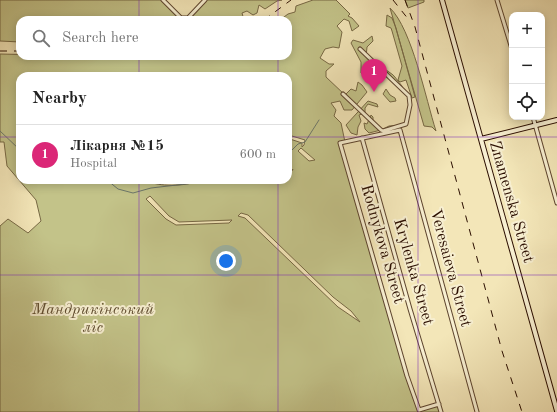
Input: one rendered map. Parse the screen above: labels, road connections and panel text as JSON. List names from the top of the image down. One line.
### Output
{"streets":{"main road":["Znamenska Street"],"street":["Rodnykova Street","Veresaieva Street","Krylenka Street"]},"crossings":[["Rodnykova Street","Veresaieva Street"],["Rodnykova Street","Krylenka Street"]],"parks":["Мандрикінський ліс"],"page":{"map_buttons":["+","−"],"search":"Search here","pins":"1","heading":"Nearby","list":[{"mark":"1","name":"Лікарня №15","note":"Hospital","value":"600 m"}]}}
